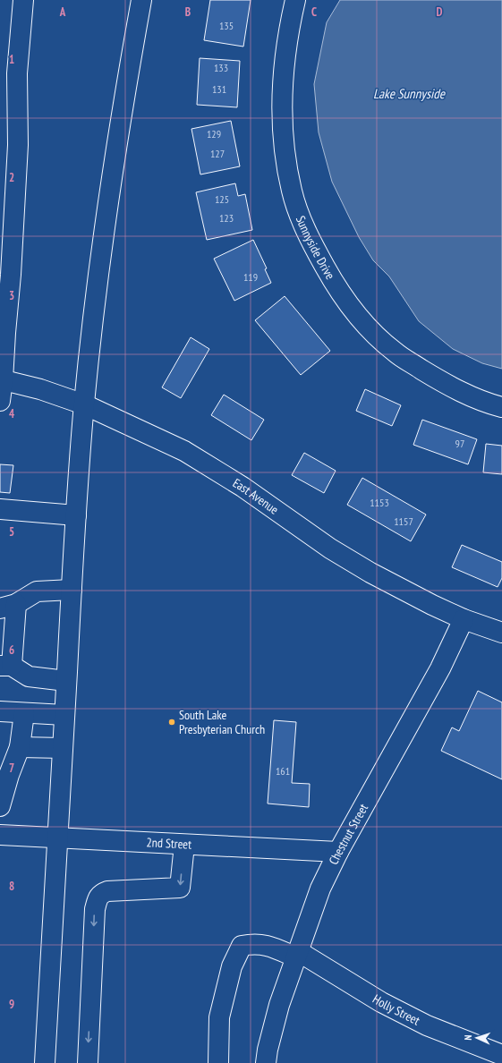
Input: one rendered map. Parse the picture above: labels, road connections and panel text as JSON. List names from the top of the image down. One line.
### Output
{"streets":{"main road":["Sunnyside Drive","East Avenue","Chestnut Street","2nd Street","Holly Street"]},"crossings":[["East Avenue","Chestnut Street"],["Chestnut Street","2nd Street"],["Chestnut Street","Holly Street"]],"water":["Lake Sunnyside"],"places":["South Lake Presbyterian Church"],"house_numbers":["135","133","131","129","127","125","123","119","97","1153","1157","161"],"north":"left","grid":{"columns":["A","B","C","D"],"rows":["1","2","3","4","5","6","7","8","9"]}}
